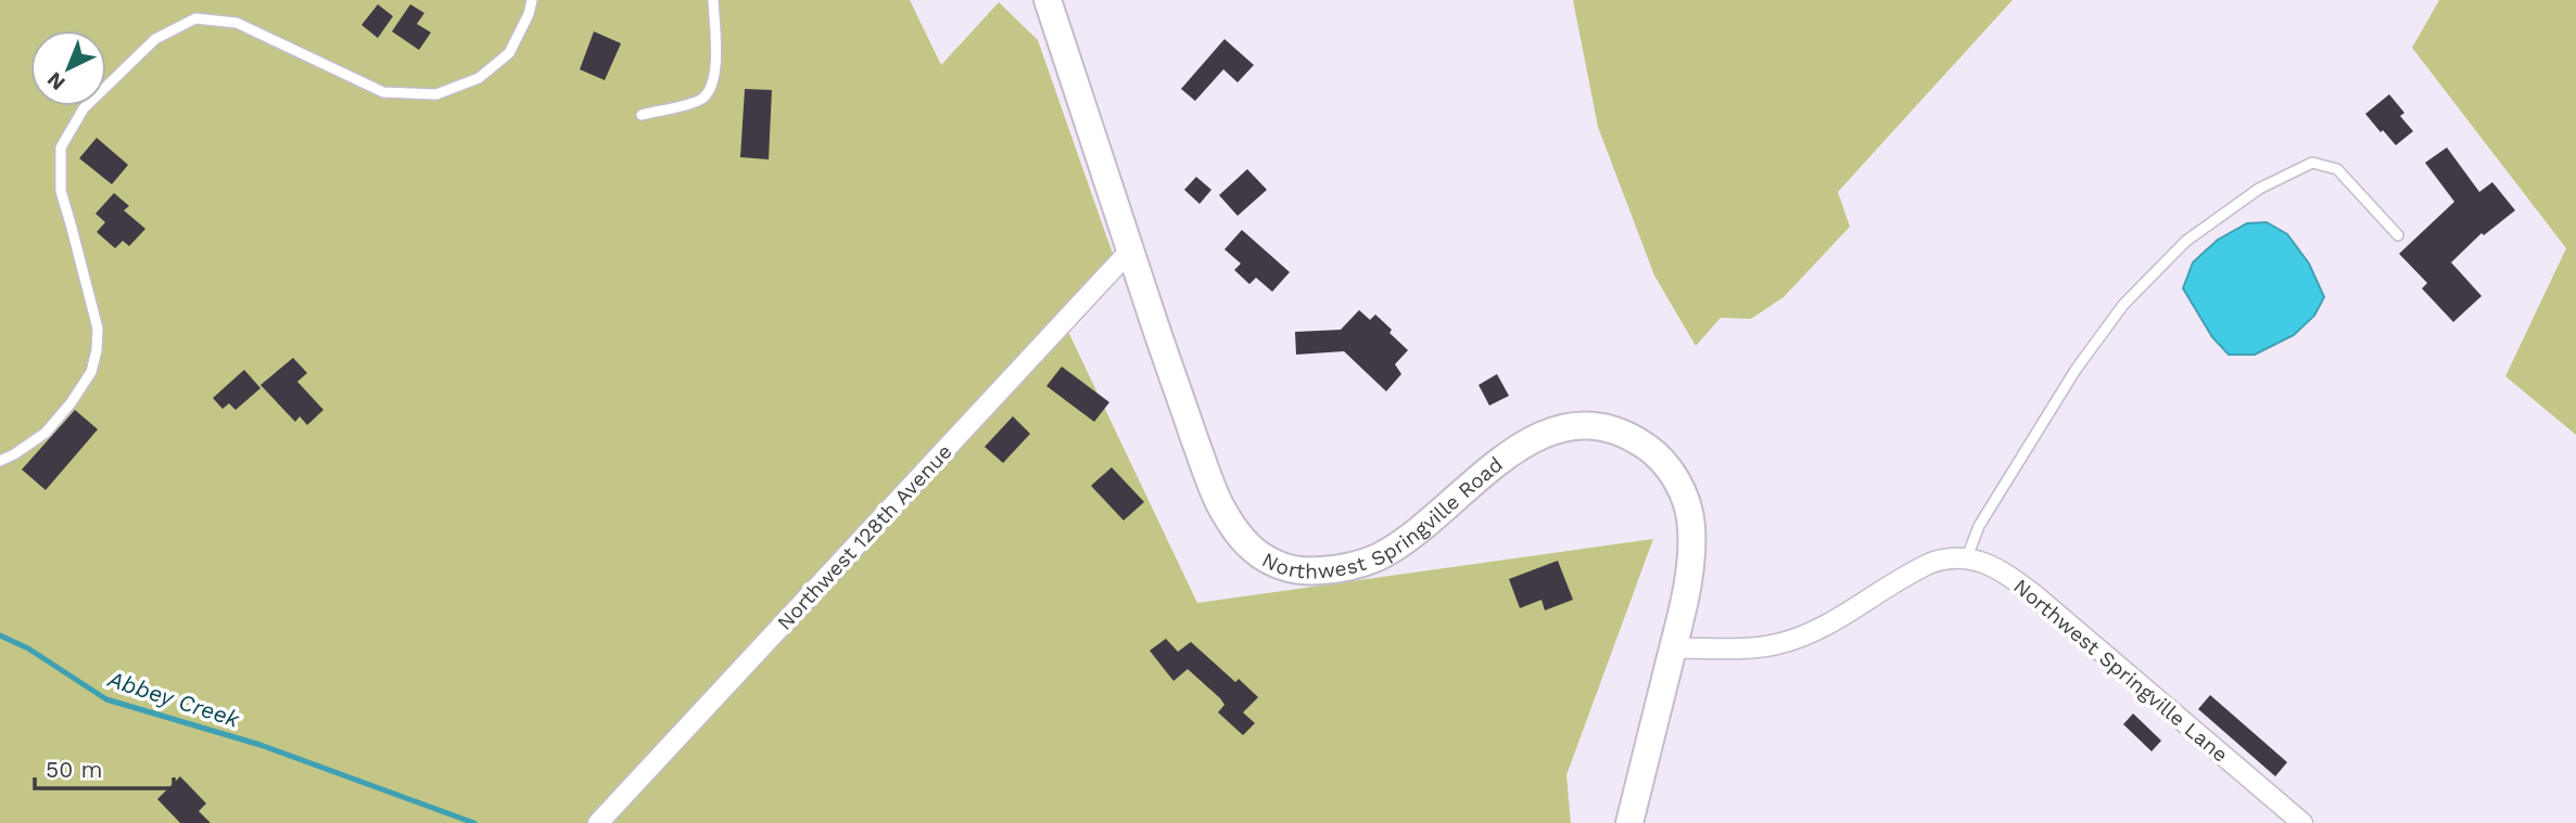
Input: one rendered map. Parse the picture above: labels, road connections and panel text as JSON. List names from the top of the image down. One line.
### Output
{"streets":{"street":["Northwest Springville Road","Northwest 128th Avenue","Northwest Springville Lane"]},"crossings":[["Northwest Springville Road","Northwest 128th Avenue"],["Northwest Springville Road","Northwest Springville Lane"]],"water":["Abbey Creek"],"scale_bar":"50 m","north":"bottom left"}
